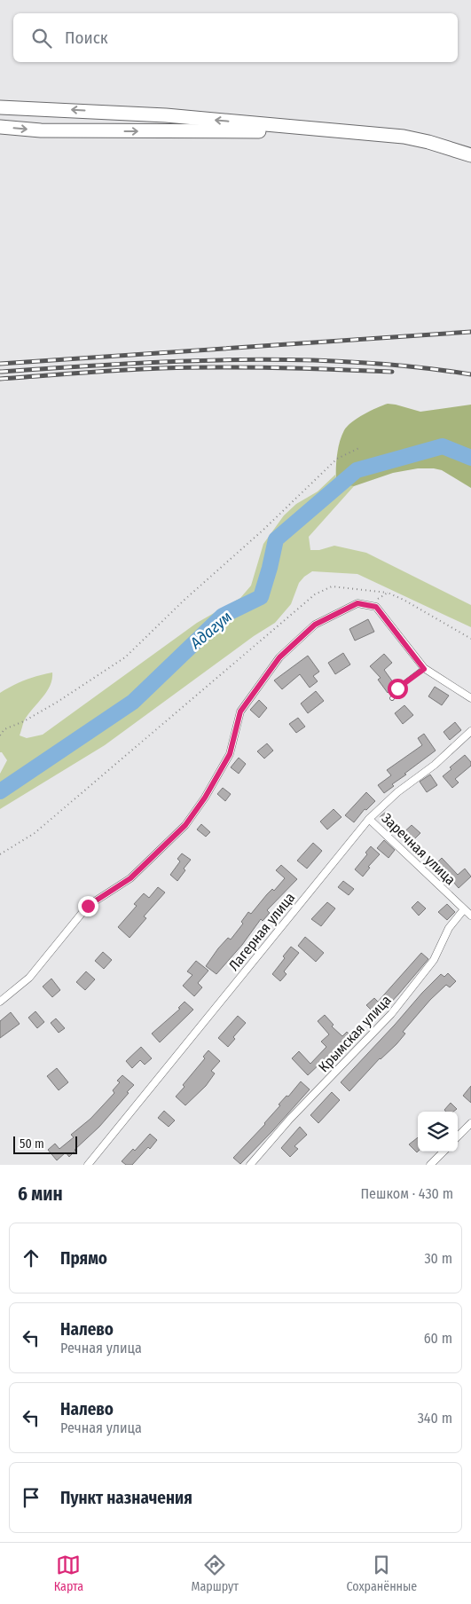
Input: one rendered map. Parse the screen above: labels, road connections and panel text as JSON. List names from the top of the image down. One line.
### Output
{"streets":{"street":["Заречная улица","Лагерная улица","Крымская улица"]},"crossings":[["Заречная улица","Лагерная улица"],["Заречная улица","Крымская улица"]],"water":["Адагум"],"scale_bar":"50 m","page":{"search":"Поиск","scale":"50 m","heading":["6 мин","Пешком · 430 m"],"list":[["Прямо","30 m"],["Налево","Речная улица","60 m"],["Налево","Речная улица","340 m"],"Пункт назначения"],"nav":["Карта","Маршрут","Сохранённые"]}}
